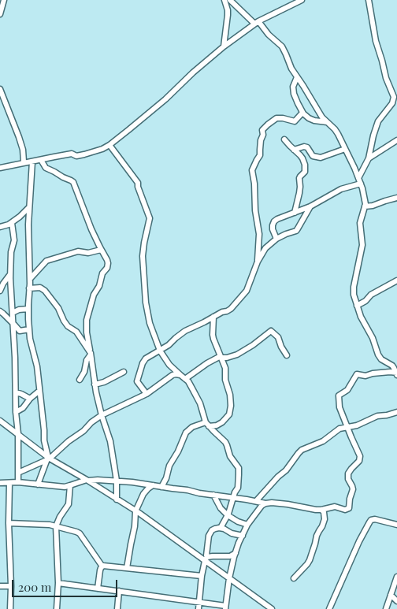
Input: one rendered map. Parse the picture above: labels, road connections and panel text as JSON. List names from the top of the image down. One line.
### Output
{"scale_bar":"200 m"}
